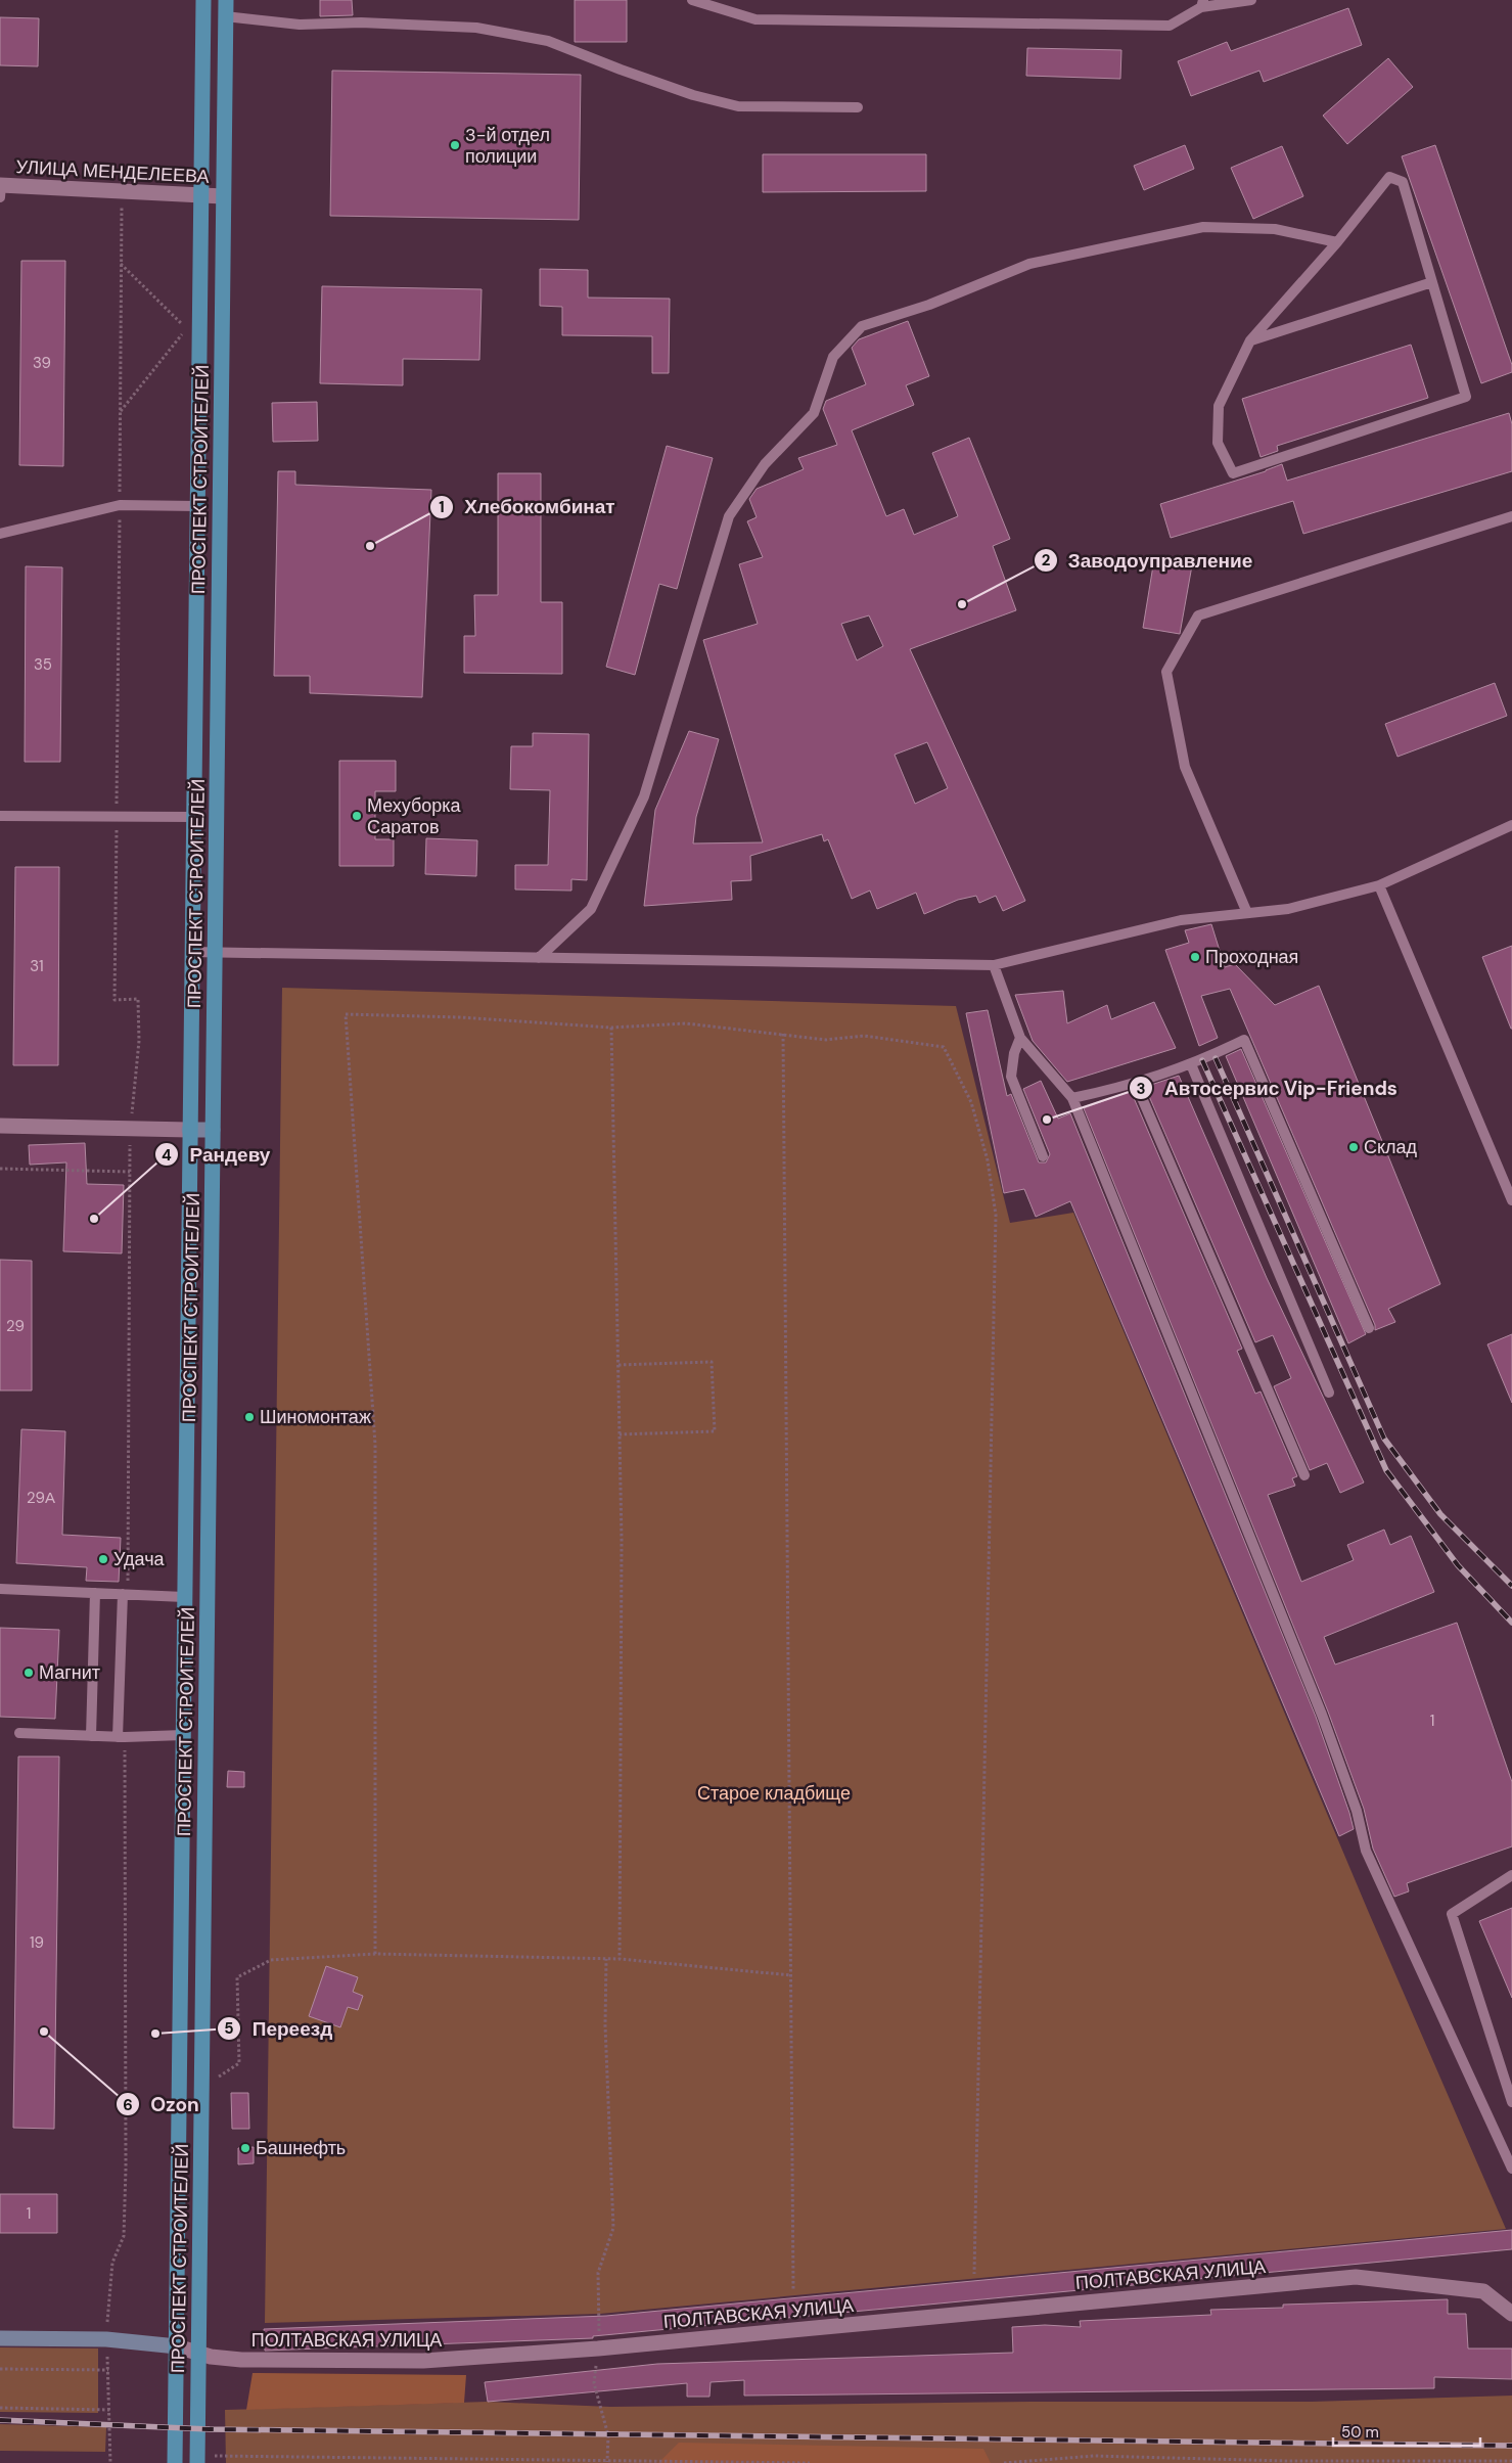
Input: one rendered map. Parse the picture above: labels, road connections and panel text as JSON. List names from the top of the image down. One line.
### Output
{"streets":{"main road":["ПРОСПЕКТ СТРОИТЕЛЕЙ"],"street":["УЛИЦА МЕНДЕЛЕЕВА","ПОЛТАВСКАЯ УЛИЦА"]},"crossings":[["УЛИЦА МЕНДЕЛЕЕВА","ПРОСПЕКТ СТРОИТЕЛЕЙ"],["ПРОСПЕКТ СТРОИТЕЛЕЙ","ПОЛТАВСКАЯ УЛИЦА"]],"parks":["Старое кладбище"],"places":["3-й отдел полиции","Хлебокомбинат","Заводоуправление","Мехуборка Саратов","Проходная","Автосервис Vip-Friends","Склад","Рандеву","Шиномонтаж","Удача","Магнит","Ozon","Переезд","Башнефть"],"house_numbers":["39","35","31","29","29А","1","19","1"],"scale_bar":"50 m"}
